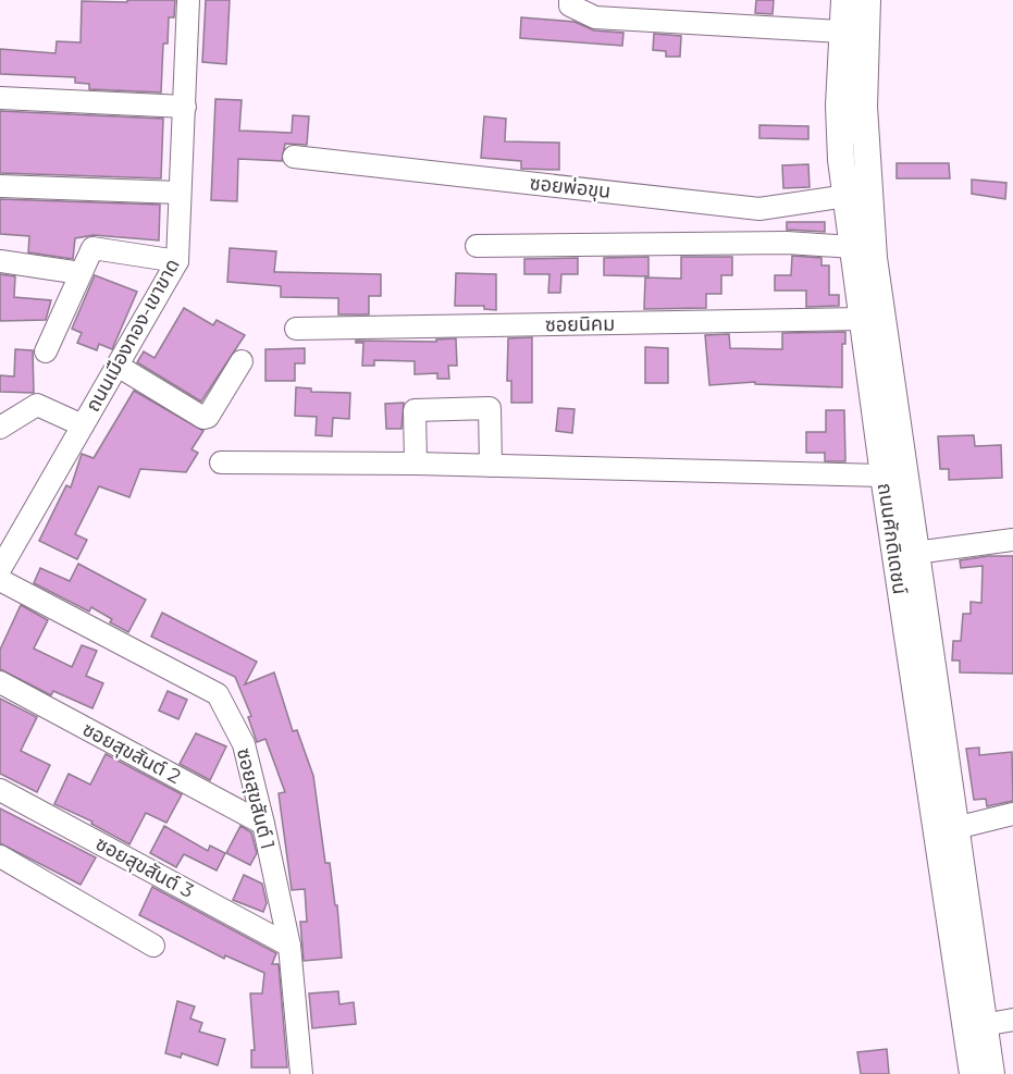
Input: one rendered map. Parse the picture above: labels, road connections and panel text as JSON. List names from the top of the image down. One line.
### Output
{"streets":{"main road":["ถนนศักดิเดชน์"],"street":["ซอยพ่อขุน","ซอยนิคม","ถนนเมืองทอง-เขาขาด","ซอยสุขสันต์ 2","ซอยสุขสันต์ 1","ซอยสุขสันต์ 3"]},"crossings":[["ซอยพ่อขุน","ถนนศักดิเดชน์"],["ซอยนิคม","ถนนศักดิเดชน์"],["ซอยสุขสันต์ 2","ซอยสุขสันต์ 1"],["ซอยสุขสันต์ 1","ซอยสุขสันต์ 3"]]}
